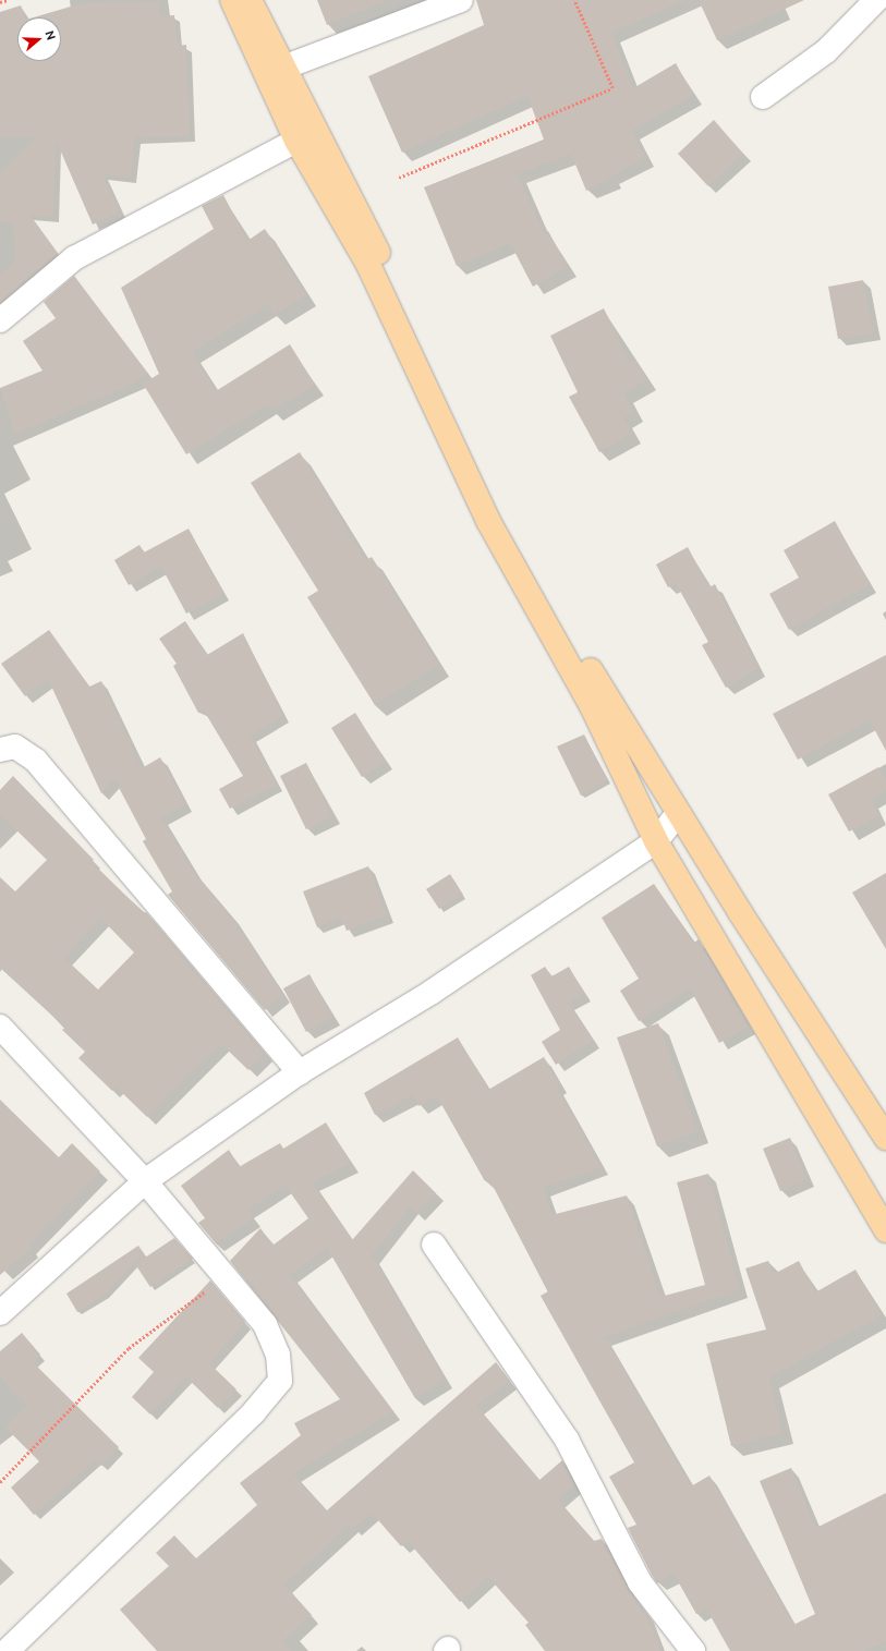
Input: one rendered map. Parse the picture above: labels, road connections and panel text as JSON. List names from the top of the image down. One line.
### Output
{"north":"right"}
